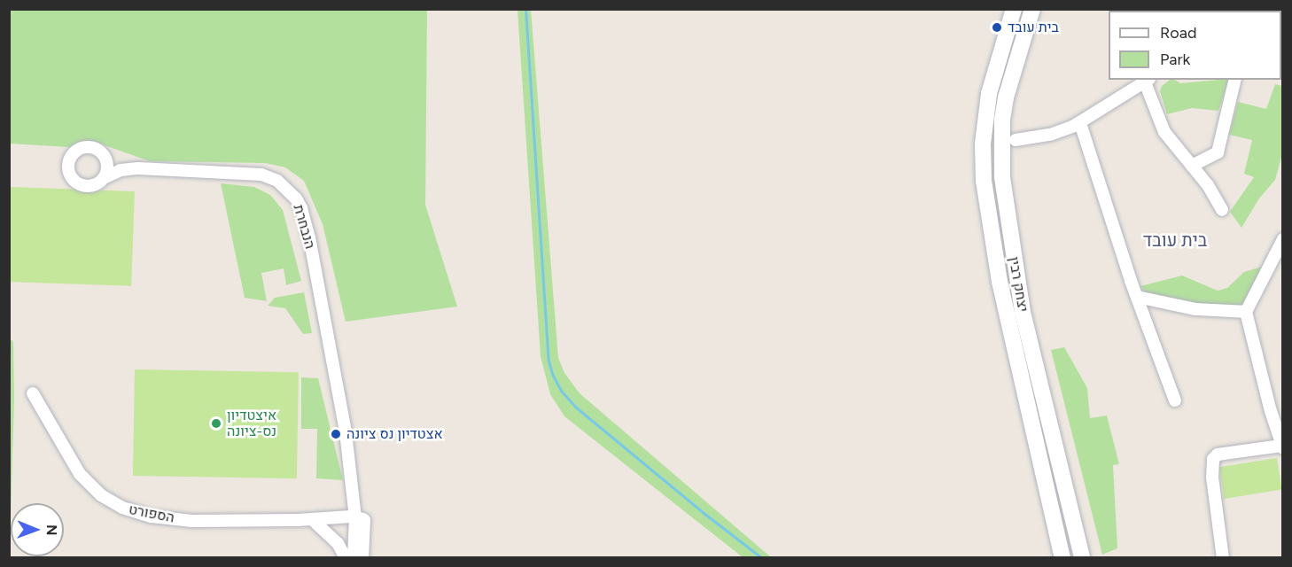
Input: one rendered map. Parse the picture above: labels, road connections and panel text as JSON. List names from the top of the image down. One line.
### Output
{"streets":{"main road":["יצחק רבין"],"street":["הנבחרת","הספורט"]},"crossings":[["הנבחרת","הספורט"]],"districts":["בית עובד"],"places":["בית עובד","איצטדיון נס-ציונה","אצטדיון נס ציונה"],"legend":["Road","Park"],"north":"right"}
